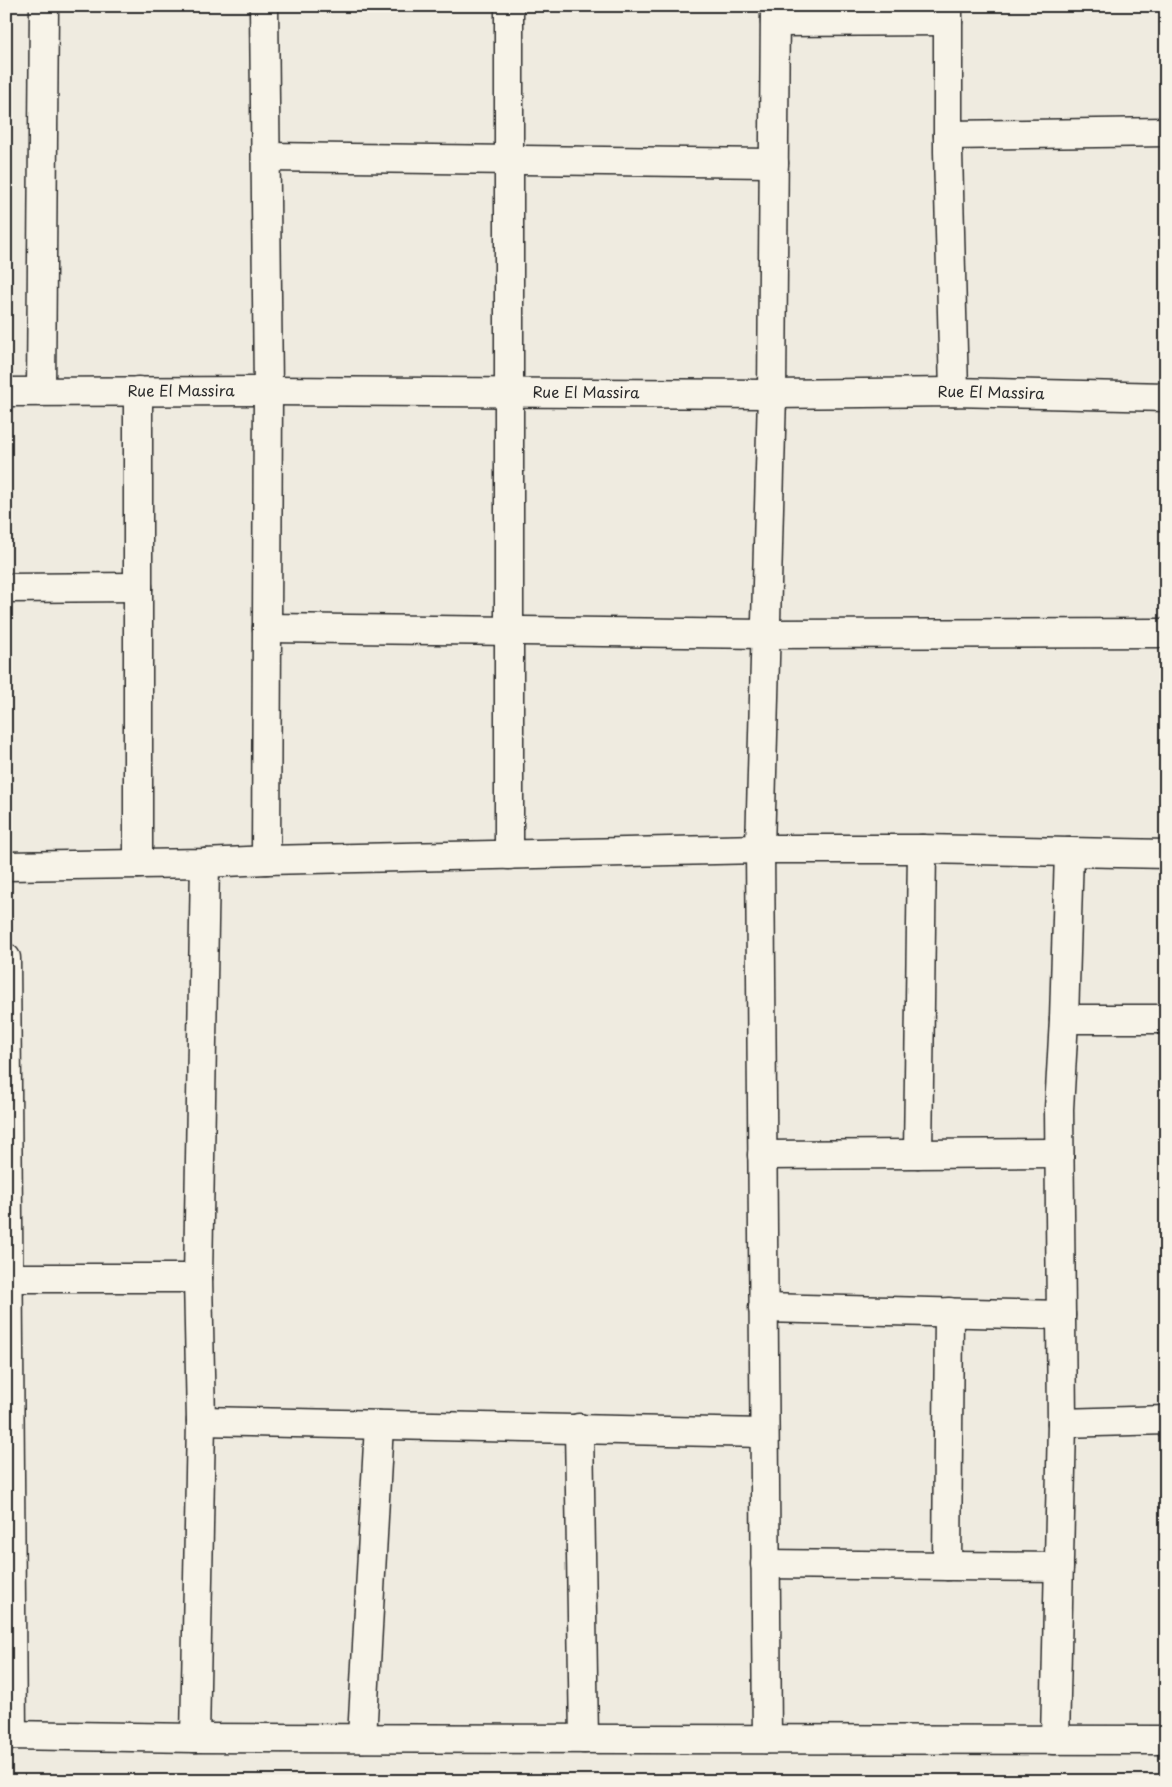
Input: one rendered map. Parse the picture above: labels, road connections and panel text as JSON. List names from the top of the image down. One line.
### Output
{"streets":{"street":["Rue El Massira"]}}
